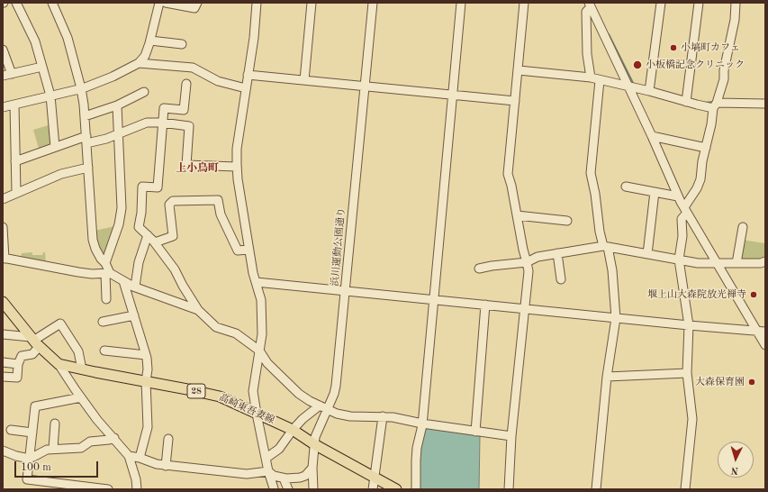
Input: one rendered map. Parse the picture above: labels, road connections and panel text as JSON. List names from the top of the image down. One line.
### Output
{"streets":{"main road":["28","高崎東吾妻線"],"street":["浜川運動公園通り"]},"crossings":[["浜川運動公園通り","高崎東吾妻線"]],"districts":["上小鳥町"],"places":["小塙町カフェ","小板橋記念クリニック","堰上山大森院放光禅寺","大森保育園"],"scale_bar":"100 m","north":"bottom"}
